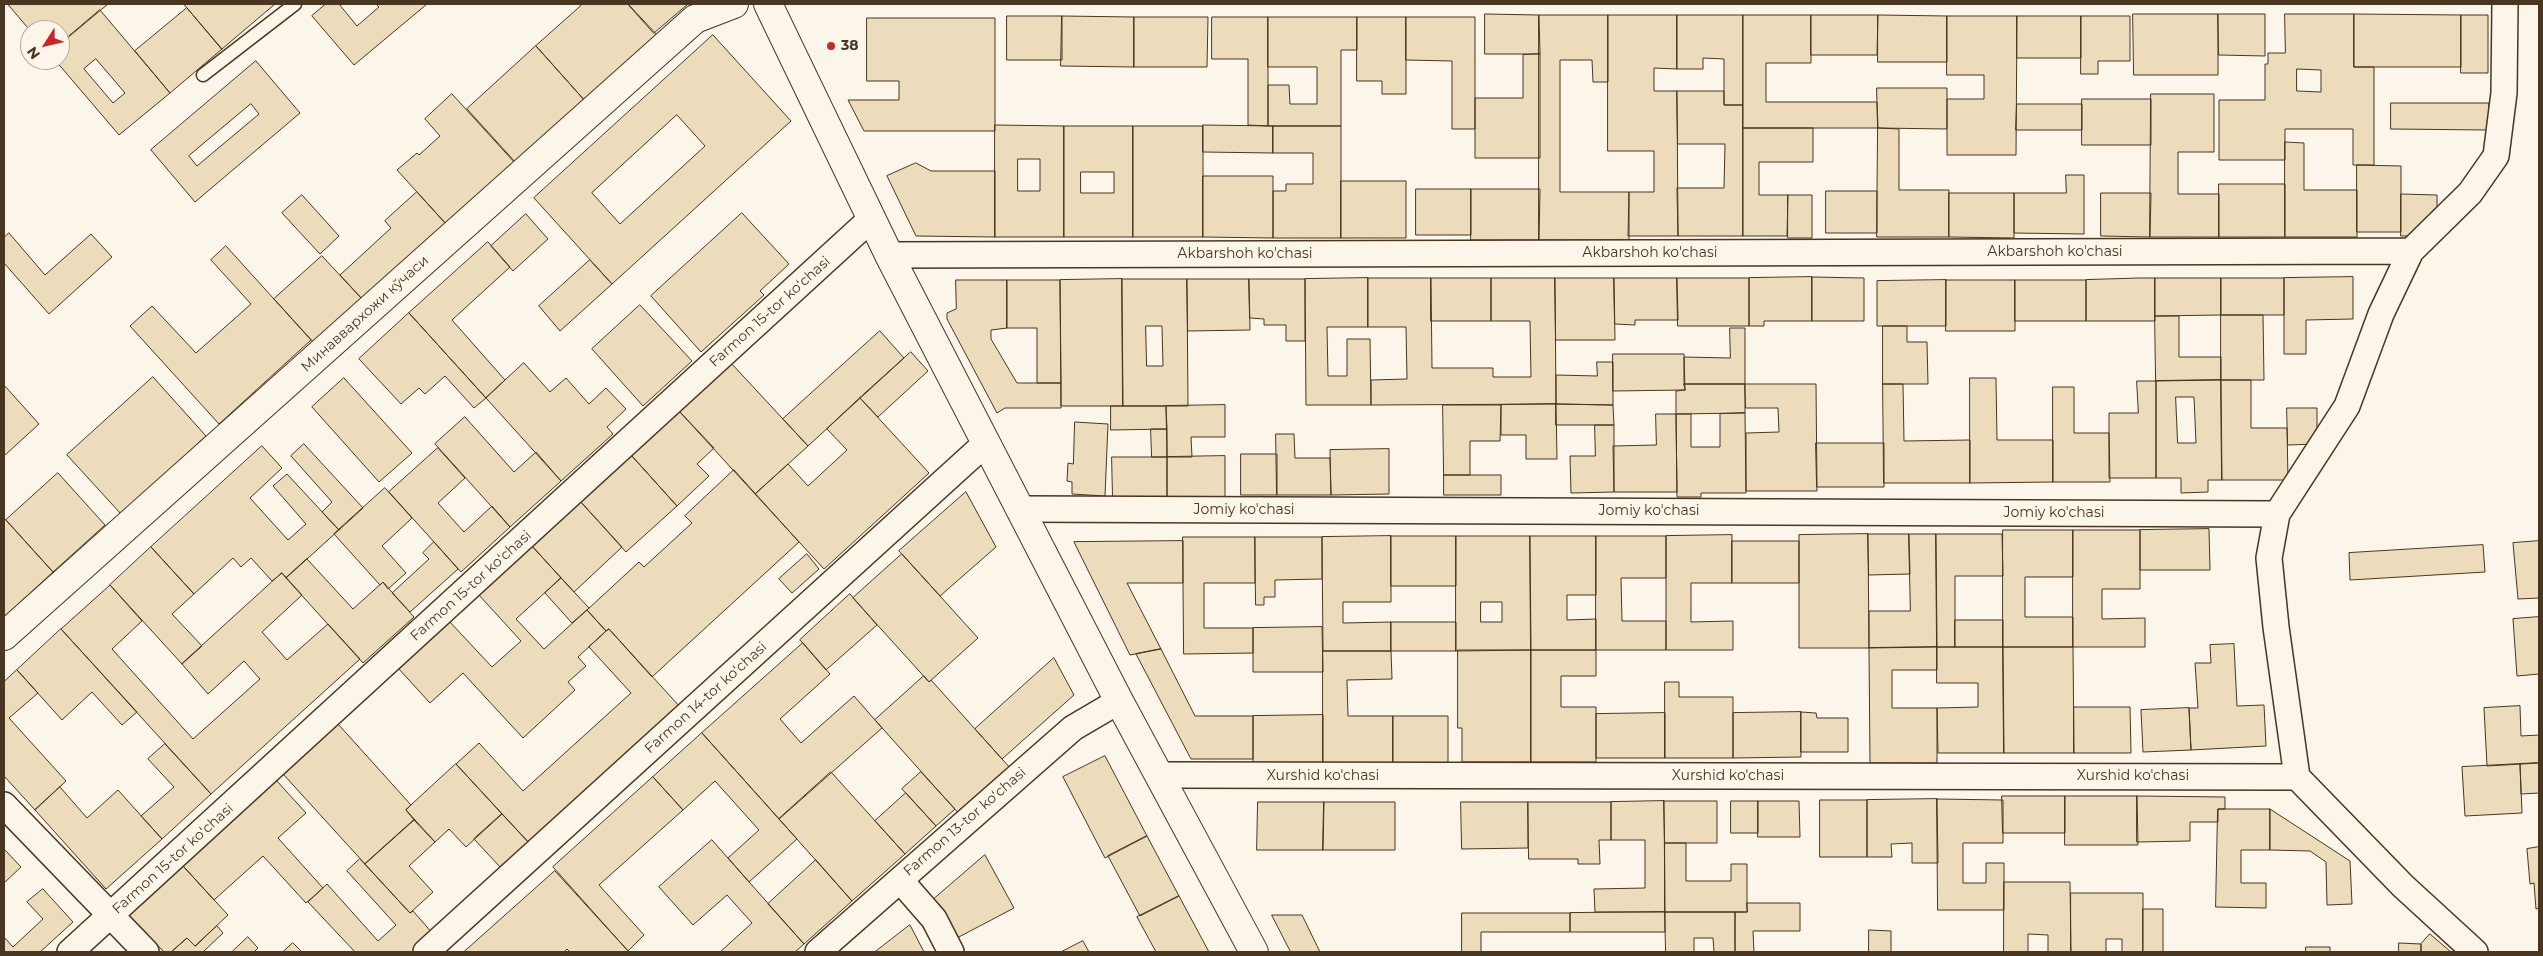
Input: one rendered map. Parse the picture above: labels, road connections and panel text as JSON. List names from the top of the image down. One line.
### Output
{"streets":{"street":["Akbarshoh ko'chasi","Farmon 15-tor koʻchasi","Минаввархожи кўчаси","Jomiy ko'chasi","Farmon 14-tor koʻchasi","Xurshid ko'chasi","Farmon 13-tor koʻchasi"]},"places":["38"],"north":"bottom left"}
